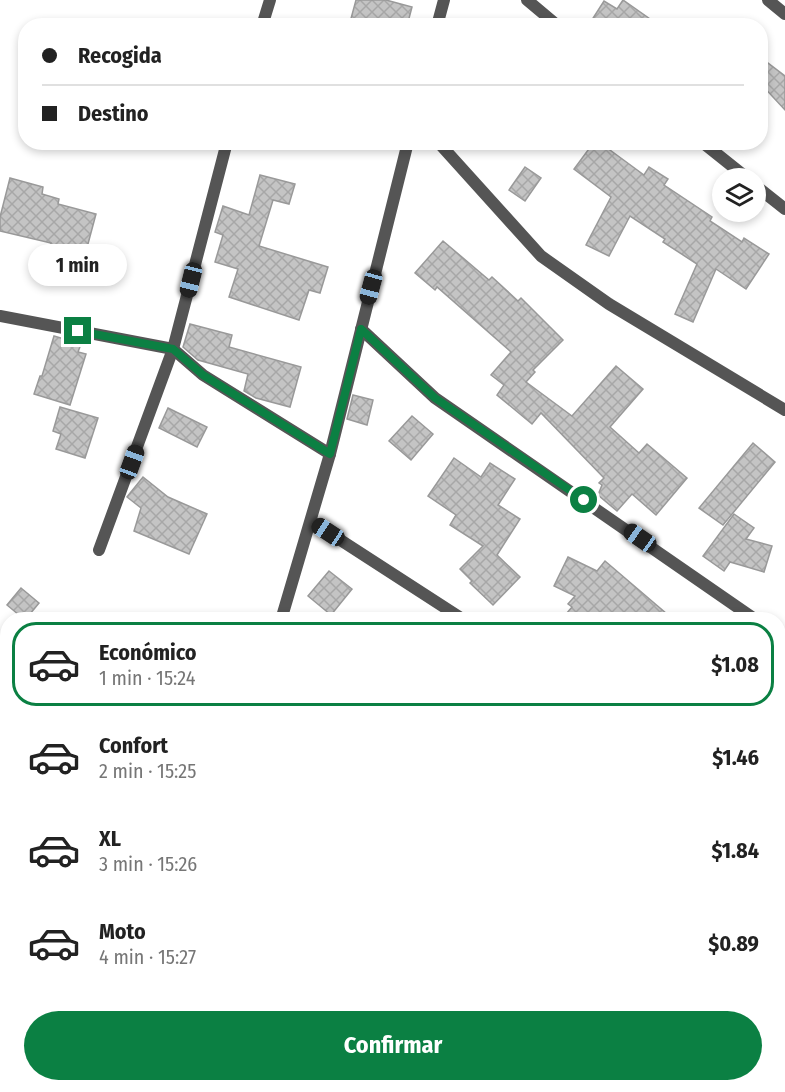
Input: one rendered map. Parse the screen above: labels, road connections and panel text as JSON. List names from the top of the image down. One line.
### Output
{"page":{"banner":["Recogida","Destino"],"bubble":"1 min","list":[{"name":"Económico","note":"1 min · 15:24","value":"$1.08"},{"name":"Confort","note":"2 min · 15:25","value":"$1.46"},{"name":"XL","note":"3 min · 15:26","value":"$1.84"},{"name":"Moto","note":"4 min · 15:27","value":"$0.89"}],"buttons":"Confirmar"}}
